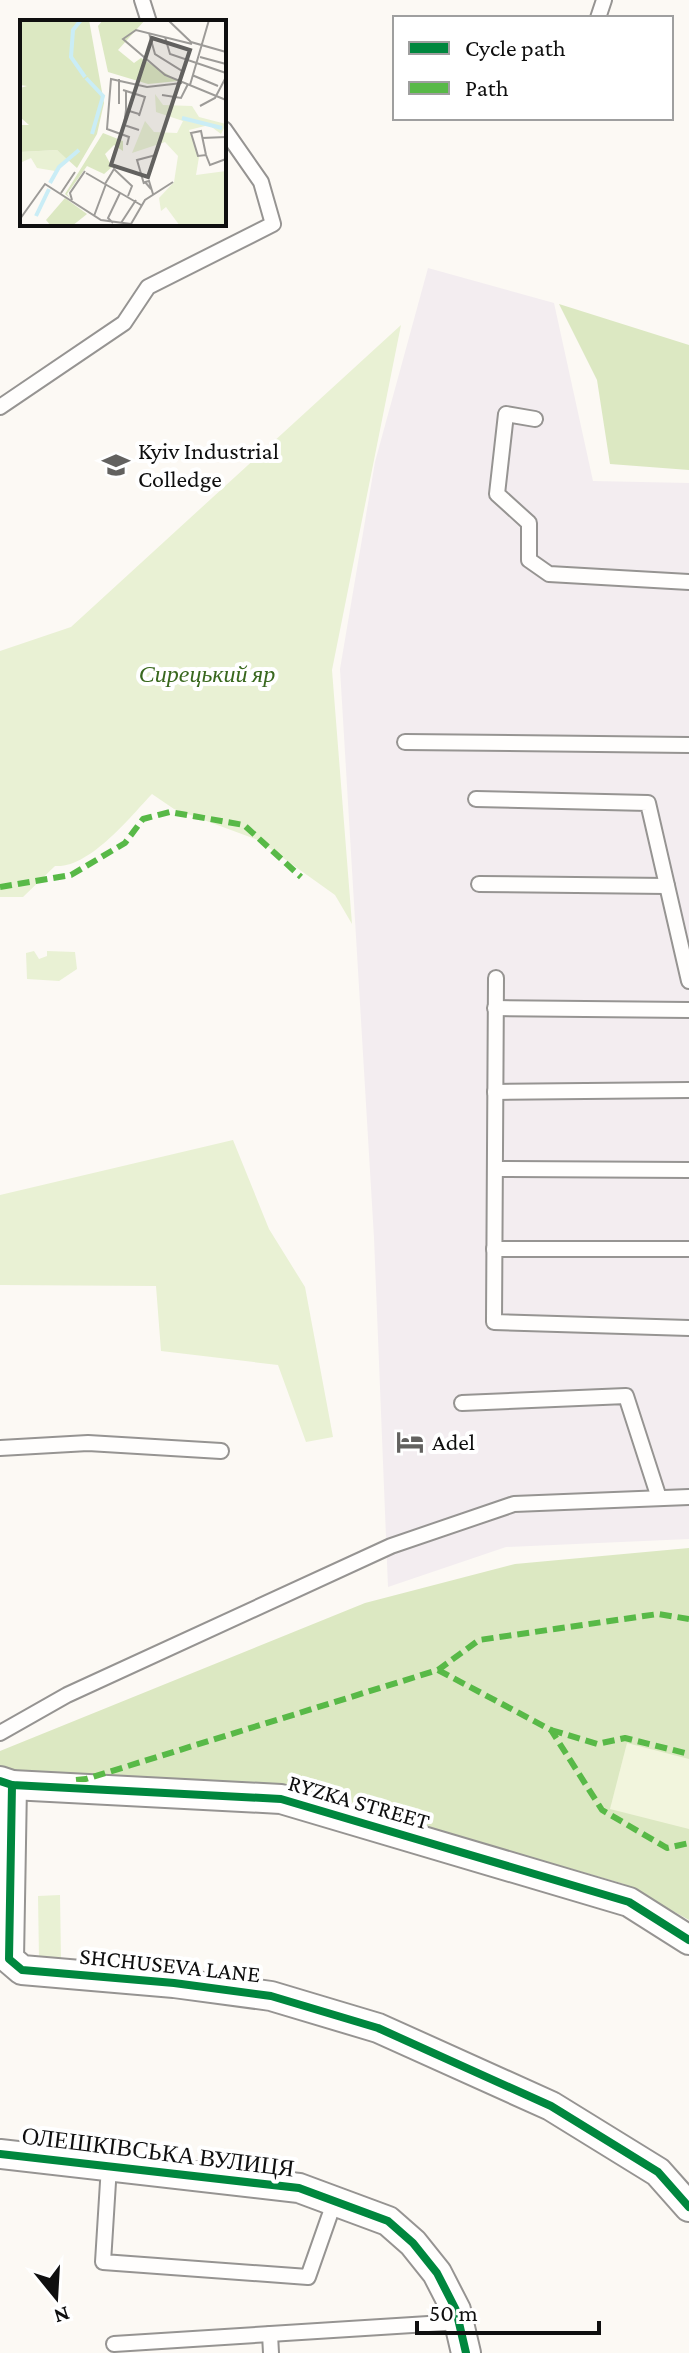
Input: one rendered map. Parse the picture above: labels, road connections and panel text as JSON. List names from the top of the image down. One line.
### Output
{"streets":{"street":["RYZKA STREET","SHCHUSEVA LANE","ОЛЕШКІВСЬКА ВУЛИЦЯ"]},"crossings":[["RYZKA STREET","SHCHUSEVA LANE"]],"parks":["Сирецький яр"],"places":{"school or university":["Kyiv Industrial Colledge"],"hotel":["Adel"]},"legend":["Cycle path","Path"],"scale_bar":"50 m","north":"bottom"}
